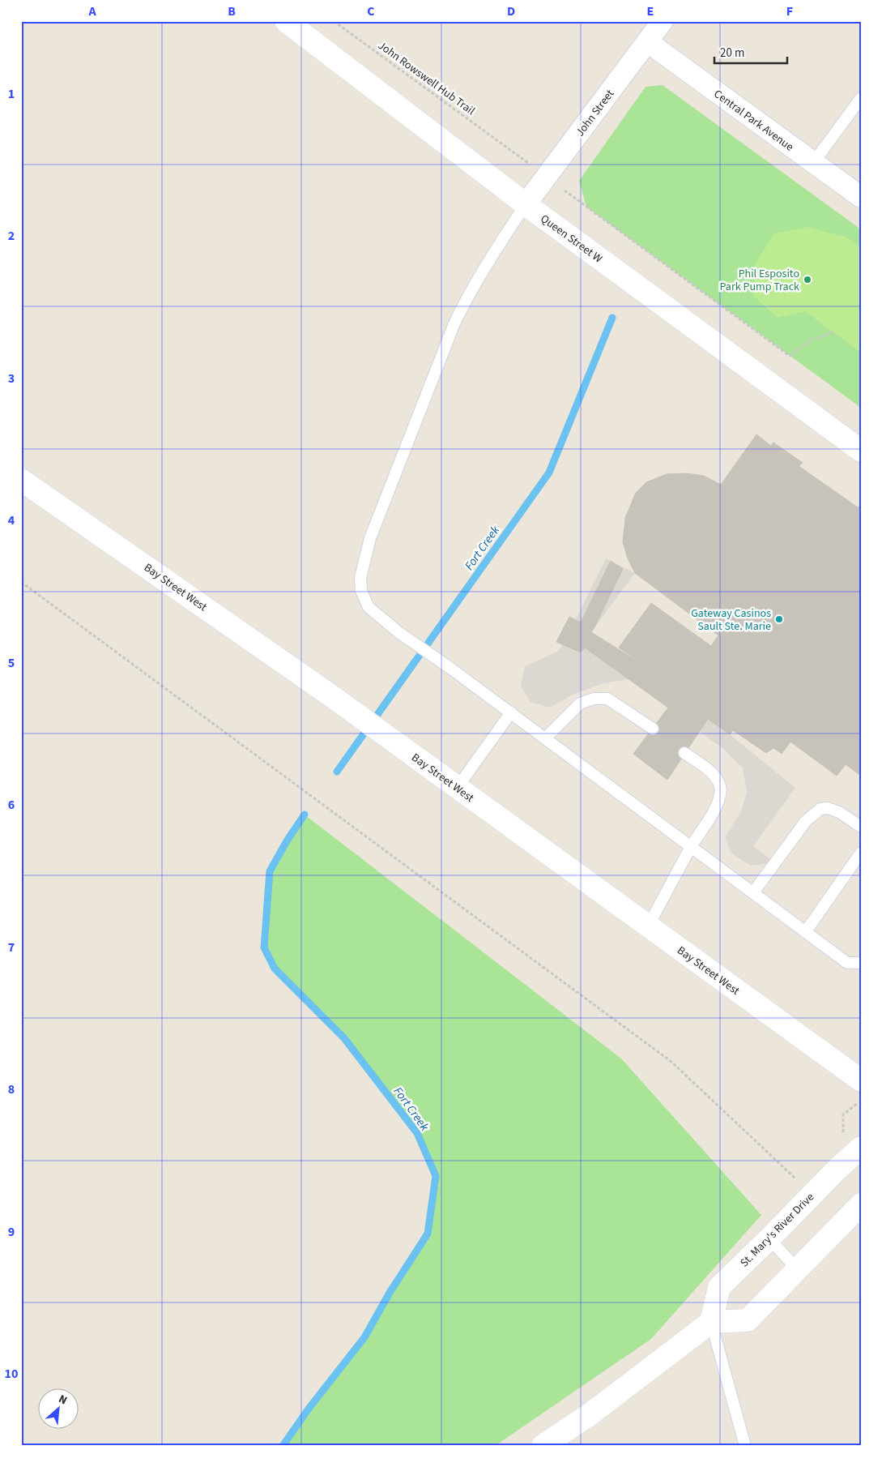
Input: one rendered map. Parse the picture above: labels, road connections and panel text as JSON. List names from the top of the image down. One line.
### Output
{"streets":{"main road":["Queen Street W","Bay Street West","St. Mary's River Drive"],"street":["John Street","Central Park Avenue"],"path":["John Rowswell Hub Trail"]},"crossings":[["John Street","Central Park Avenue"],["John Street","Queen Street W"]],"water":["Fort Creek"],"places":["Phil Esposito Park Pump Track","Gateway Casinos Sault Ste. Marie"],"scale_bar":"20 m","north":"top right","grid":{"columns":["A","B","C","D","E","F"],"rows":["1","2","3","4","5","6","7","8","9","10"]}}
